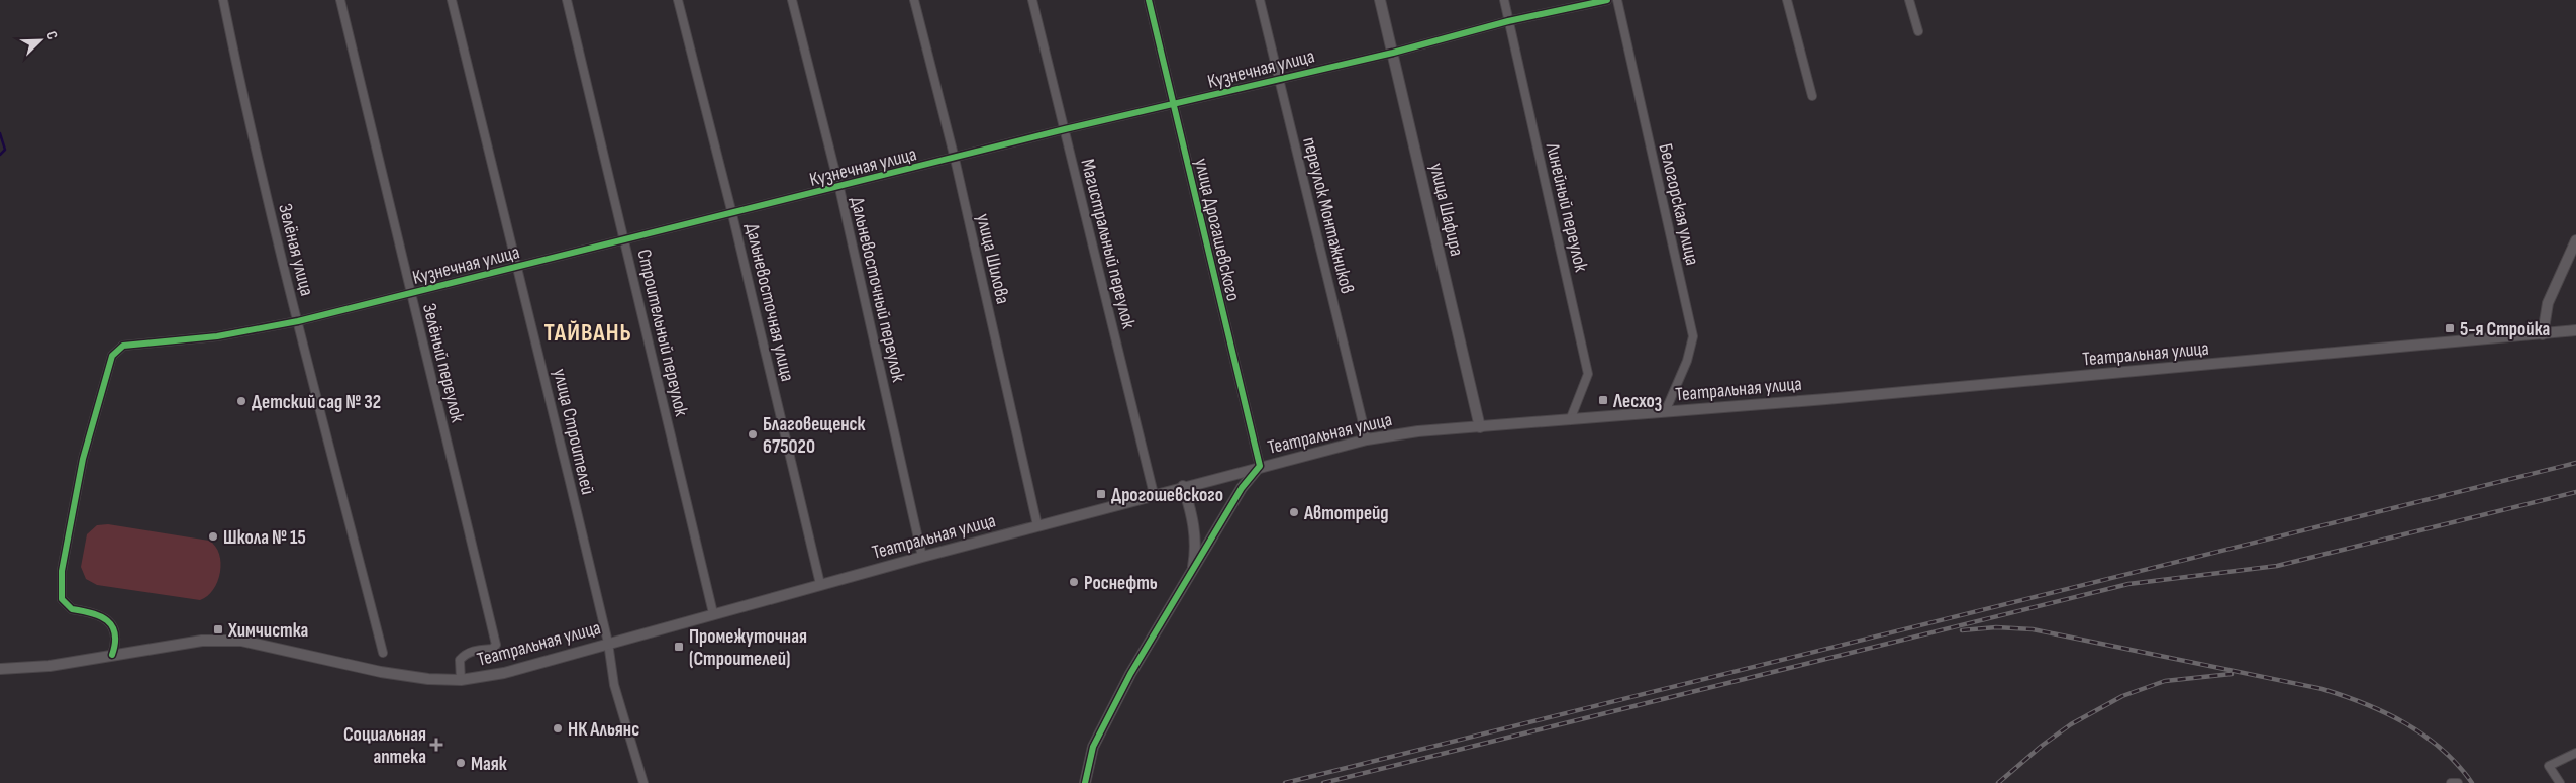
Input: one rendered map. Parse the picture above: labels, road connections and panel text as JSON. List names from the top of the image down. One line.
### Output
{"streets":{"main road":["улица Шафира","Театральная улица"],"street":["Кузнечная улица","Белогорская улица","Линейный переулок","переулок Монтажников","улица Дрогашевского","Магистральный переулок","Зелёная улица","улица Шилова","Дальневосточный переулок","Дальневосточная улица","Строительный переулок","Зелёный переулок","улица Строителей"]},"crossings":[["Кузнечная улица","Линейный переулок"],["Кузнечная улица","улица Шафира"],["Кузнечная улица","переулок Монтажников"],["Кузнечная улица","улица Дрогашевского"],["Кузнечная улица","Магистральный переулок"],["Кузнечная улица","Зелёная улица"],["Кузнечная улица","улица Шилова"],["Кузнечная улица","Дальневосточный переулок"],["Кузнечная улица","Дальневосточная улица"],["Кузнечная улица","Строительный переулок"],["Кузнечная улица","Театральная улица"],["Кузнечная улица","Зелёный переулок"],["Кузнечная улица","улица Строителей"],["Белогорская улица","Театральная улица"],["Линейный переулок","Театральная улица"],["улица Шафира","Театральная улица"],["переулок Монтажников","Театральная улица"],["улица Дрогашевского","Театральная улица"],["Магистральный переулок","Театральная улица"],["улица Шилова","Театральная улица"],["Дальневосточный переулок","Театральная улица"],["Дальневосточная улица","Театральная улица"],["Строительный переулок","Театральная улица"],["Театральная улица","Зелёный переулок"],["Театральная улица","улица Строителей"]],"districts":["ТАЙВАНЬ"],"places":{"transit":["5-я Стройка","Лесхоз","Дрогошевского","Химчистка","Промежуточная (Строителей)"],"other":["Детский сад № 32","Благовещенск 675020","Автотрейд","Школа № 15","Роснефть","НК Альянс","Маяк"],"health":["Социальная аптека"]},"north":"top right"}
